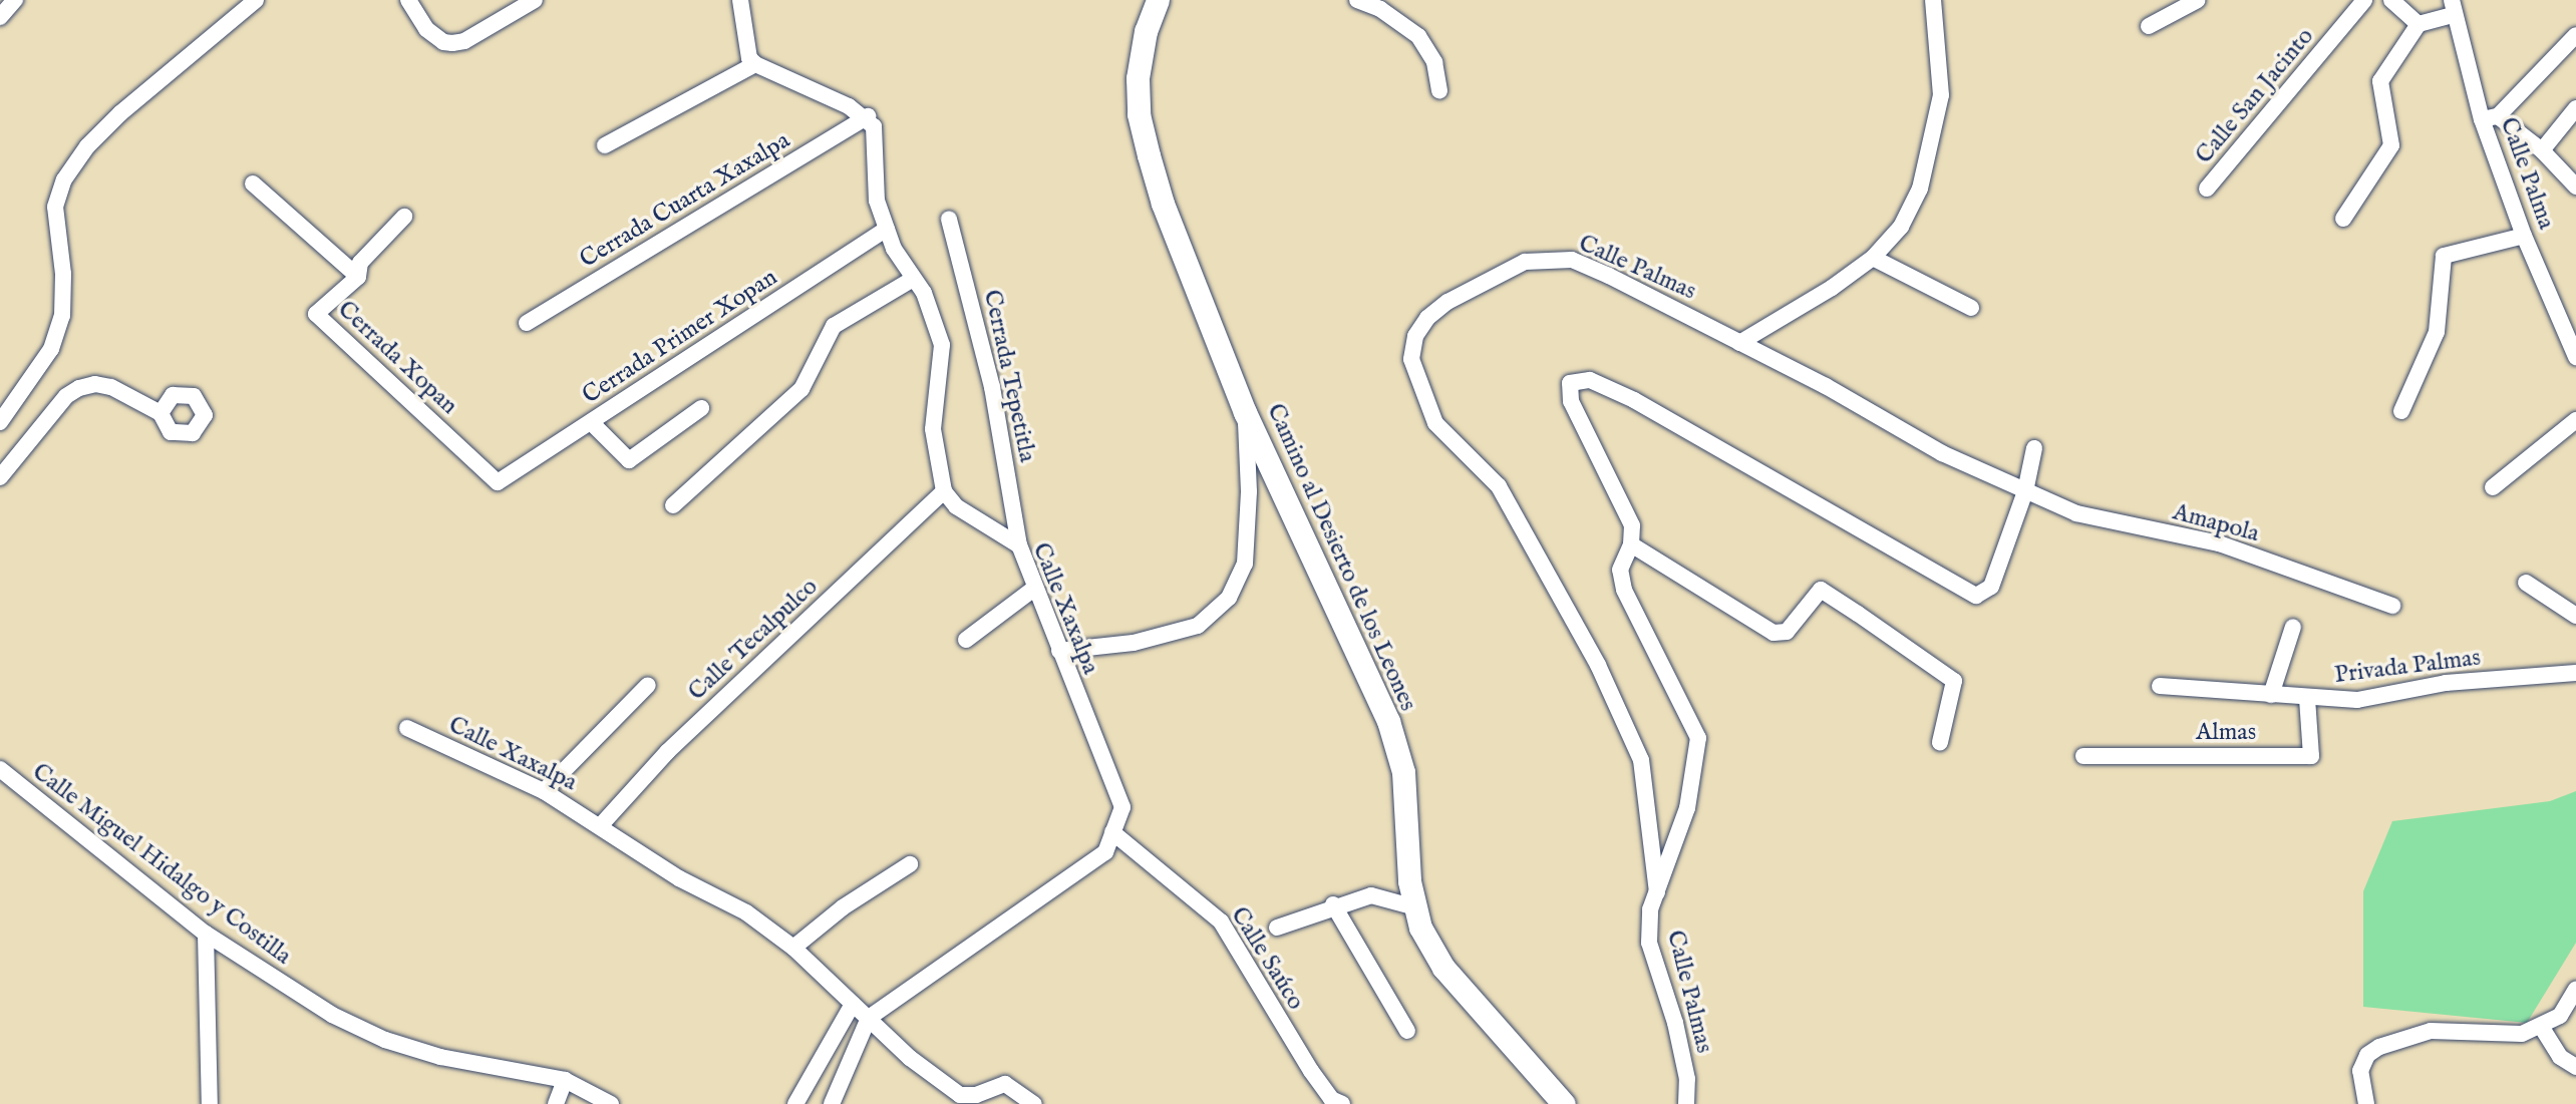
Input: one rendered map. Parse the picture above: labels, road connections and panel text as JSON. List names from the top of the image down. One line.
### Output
{"streets":{"main road":["Camino al Desierto de los Leones"],"street":["Calle San Jacinto","Calle Palma","Cerrada Cuarta Xaxalpa","Calle Palmas","Cerrada Primer Xopan","Cerrada Xopan","Cerrada Tepetitla","Amapola","Calle Xaxalpa","Calle Tecalpulco","Privada Palmas","Almas","Calle Miguel Hidalgo y Costilla","Calle Saúco"]},"crossings":[["Calle Palmas","Amapola"],["Cerrada Primer Xopan","Cerrada Xopan"],["Cerrada Tepetitla","Calle Xaxalpa"],["Calle Xaxalpa","Calle Tecalpulco"],["Calle Xaxalpa","Calle Saúco"],["Privada Palmas","Almas"]]}
